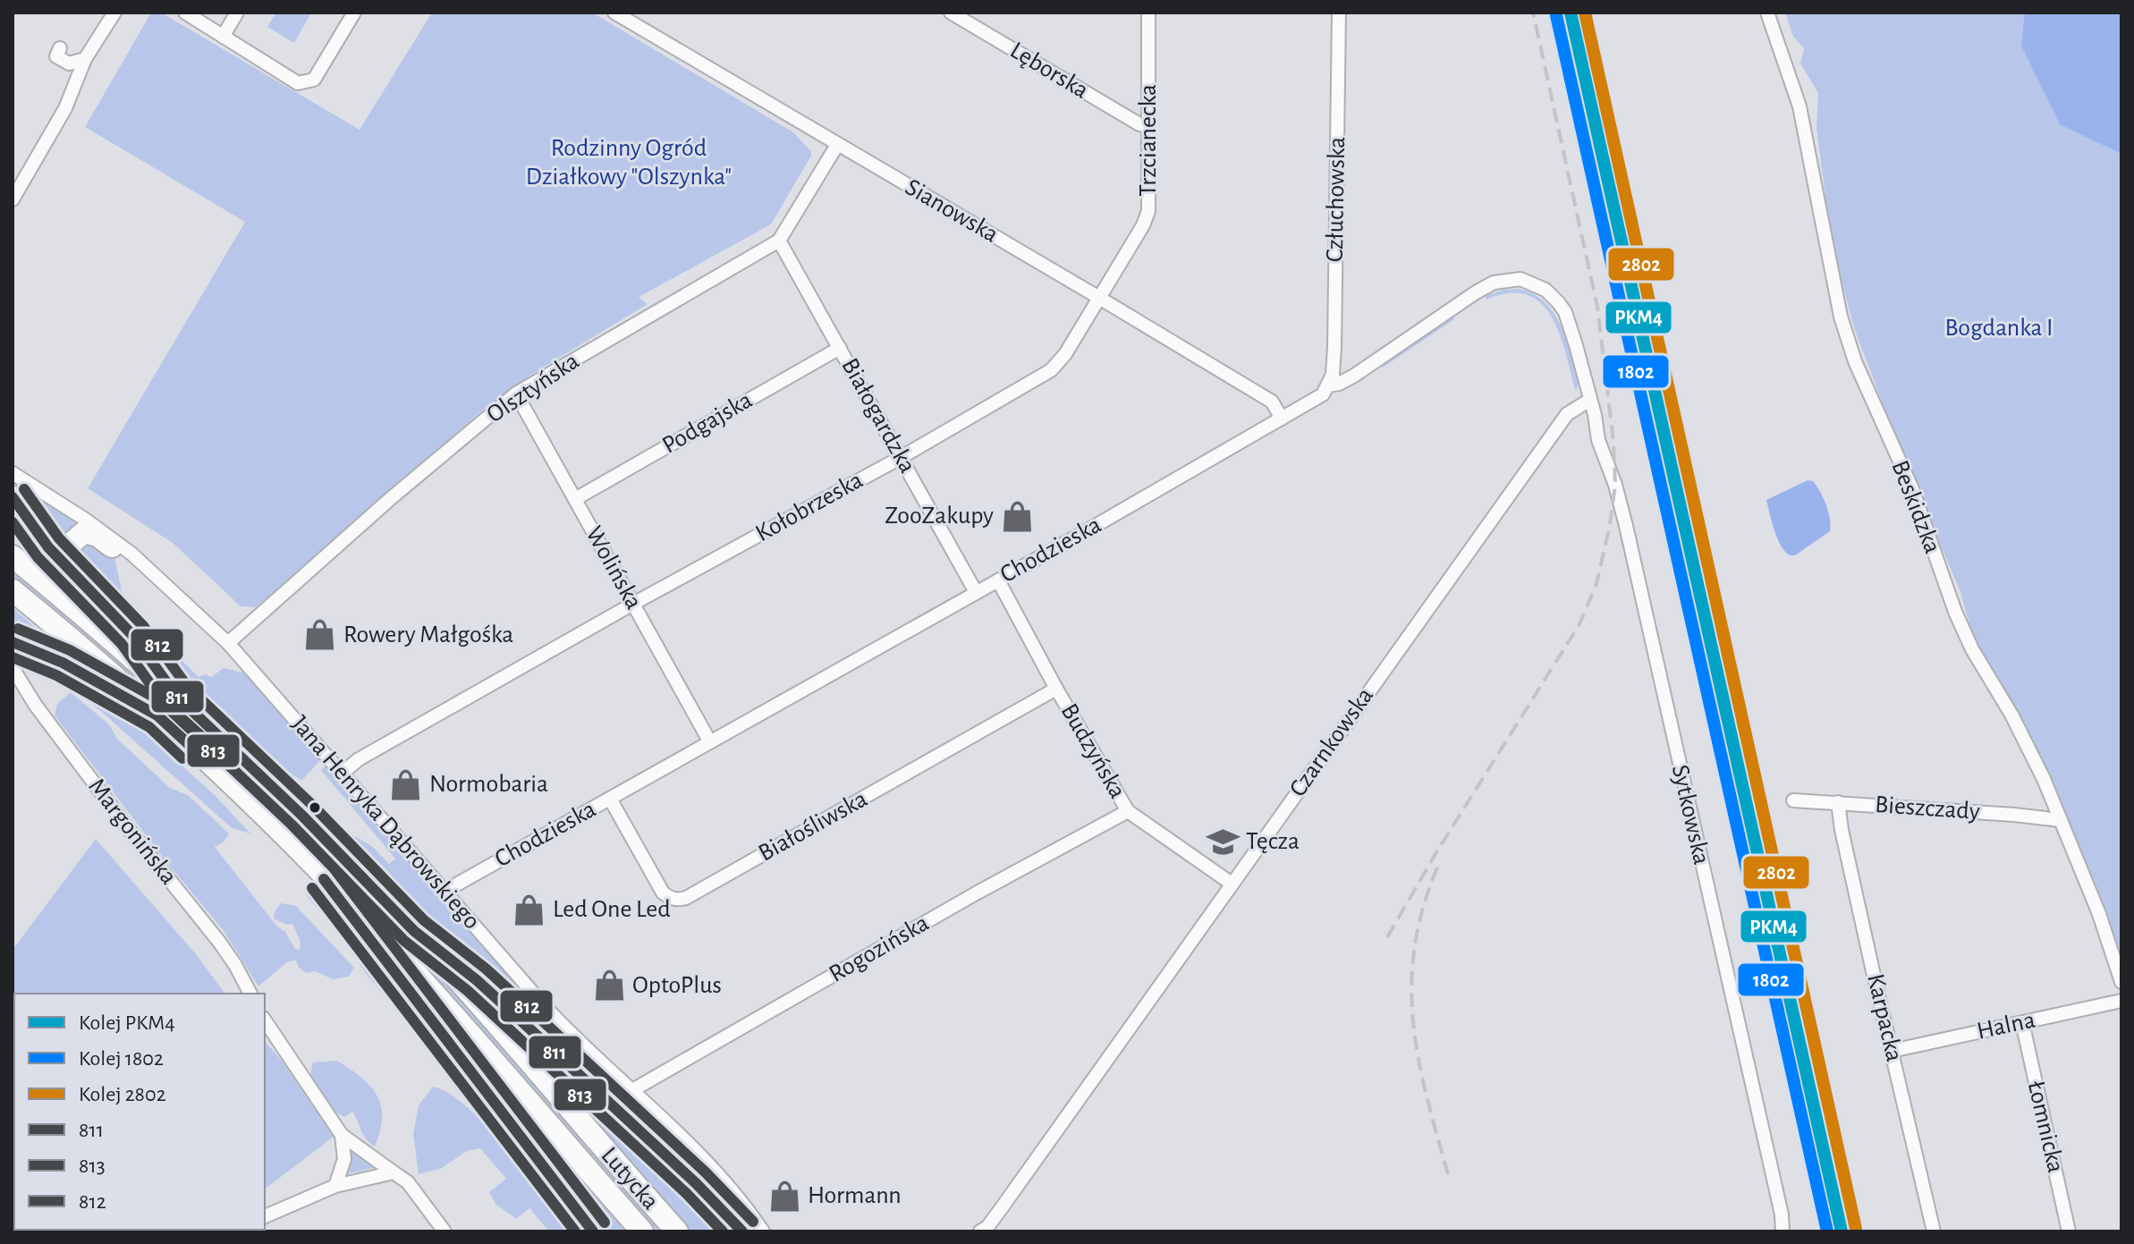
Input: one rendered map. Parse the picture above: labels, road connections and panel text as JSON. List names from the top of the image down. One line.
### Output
{"streets":{"main road":["Jana Henryka Dąbrowskiego","Lutycka"],"street":["Lęborska","Trzcianecka","Człuchowska","Sianowska","Olsztyńska","Białogardzka","Podgajska","Kołobrzeska","Beskidzka","Chodzieska","Wolińska","Czarnkowska","Budzyńska","Bieszczady","Sytkowska","Białośliwska","Margonińska","Rogozińska","Karpacka","Halna","Łomnicka"]},"crossings":[["Lęborska","Trzcianecka"],["Trzcianecka","Sianowska"],["Trzcianecka","Kołobrzeska"],["Człuchowska","Chodzieska"],["Sianowska","Olsztyńska"],["Sianowska","Kołobrzeska"],["Sianowska","Chodzieska"],["Olsztyńska","Białogardzka"],["Olsztyńska","Wolińska"],["Olsztyńska","Jana Henryka Dąbrowskiego"],["Białogardzka","Podgajska"],["Białogardzka","Kołobrzeska"],["Białogardzka","Chodzieska"],["Podgajska","Wolińska"],["Kołobrzeska","Wolińska"],["Kołobrzeska","Jana Henryka Dąbrowskiego"],["Beskidzka","Bieszczady"],["Chodzieska","Wolińska"],["Chodzieska","Czarnkowska"],["Chodzieska","Budzyńska"],["Chodzieska","Sytkowska"],["Chodzieska","Jana Henryka Dąbrowskiego"],["Chodzieska","Białośliwska"],["Czarnkowska","Budzyńska"],["Czarnkowska","Sytkowska"],["Budzyńska","Białośliwska"],["Budzyńska","Rogozińska"],["Bieszczady","Karpacka"],["Jana Henryka Dąbrowskiego","Rogozińska"],["Jana Henryka Dąbrowskiego","Lutycka"],["Karpacka","Halna"],["Halna","Łomnicka"]],"parks":["Rodzinny Ogród Działkowy \"Olszynka\"","Bogdanka I"],"places":{"shop":["ZooZakupy","Rowery Małgośka","Normobaria","Led One Led","OptoPlus","Hormann"],"school or university":["Tęcza"]},"lines":["rail line PKM4","rail line 2802","rail line 1802","transit line 812","transit line 811","transit line 813"],"legend":["Kolej PKM4","Kolej 1802","Kolej 2802","811","813","812"]}
